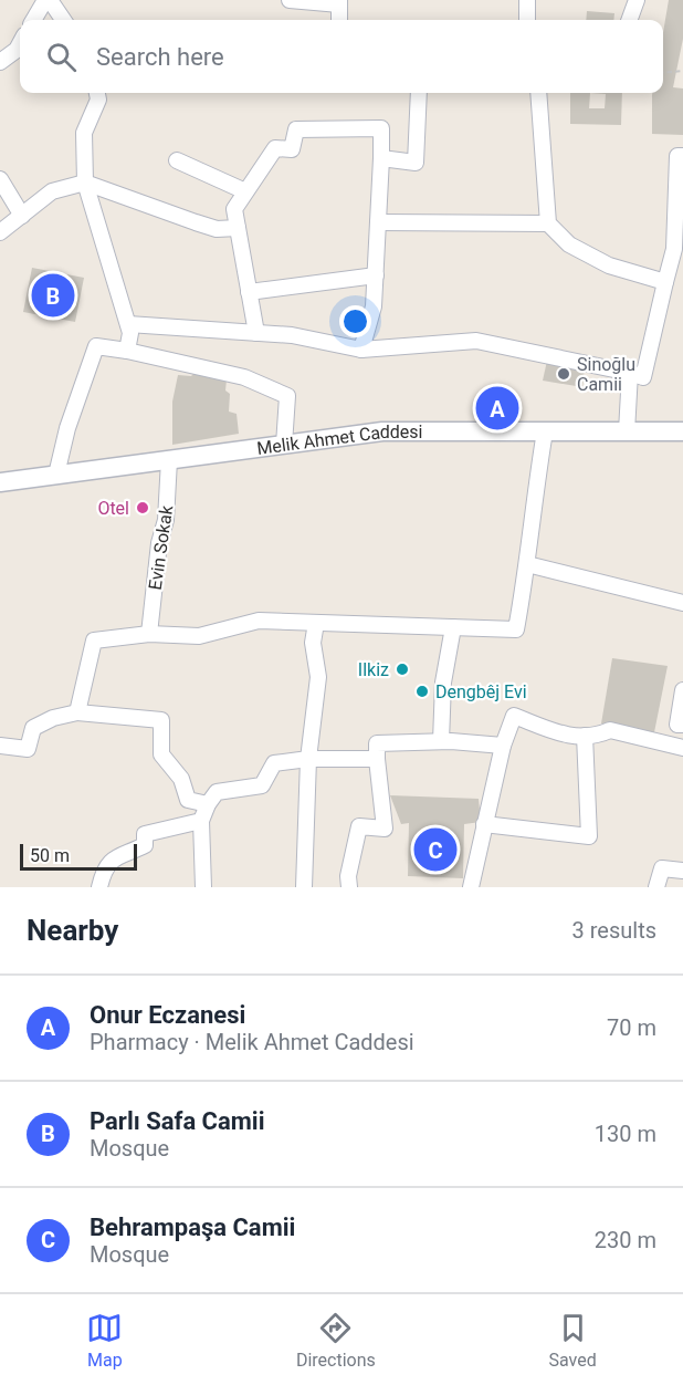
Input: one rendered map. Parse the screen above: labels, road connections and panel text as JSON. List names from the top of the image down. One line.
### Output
{"streets":{"street":["Melik Ahmet Caddesi","Evin Sokak"]},"crossings":[["Melik Ahmet Caddesi","Evin Sokak"]],"places":["Sinoğlu Camii","Otel","Ilkiz","Dengbêj Evi"],"scale_bar":"50 m","page":{"search":"Search here","pins":["B","A","C"],"scale":"50 m","heading":["Nearby","3 results"],"list":[{"mark":"A","name":"Onur Eczanesi","note":"Pharmacy · Melik Ahmet Caddesi","value":"70 m"},{"mark":"B","name":"Parlı Safa Camii","note":"Mosque","value":"130 m"},{"mark":"C","name":"Behrampaşa Camii","note":"Mosque","value":"230 m"}],"nav":["Map","Directions","Saved"]}}
